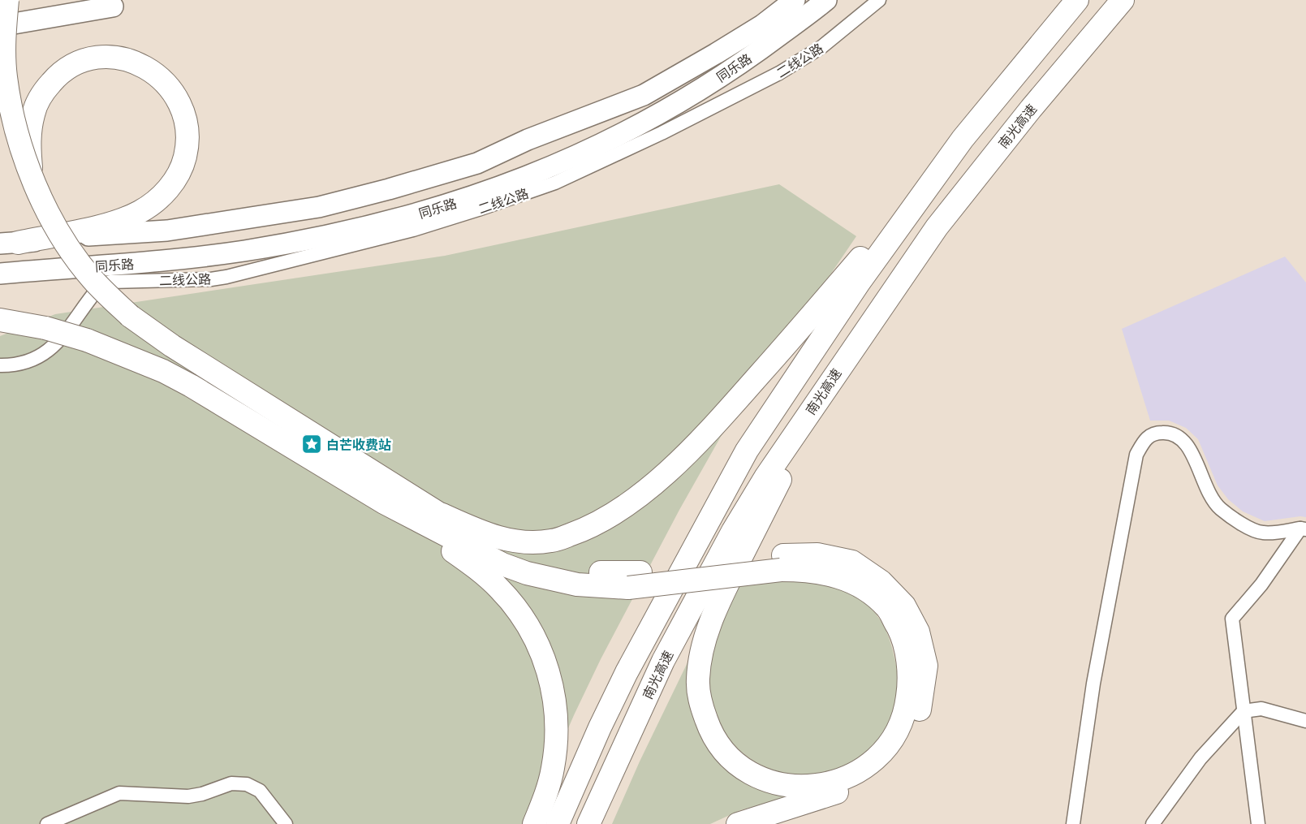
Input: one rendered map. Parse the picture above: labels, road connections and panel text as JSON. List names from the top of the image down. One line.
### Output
{"streets":{"highway":["南光高速"],"main road":["同乐路"],"street":["二线公路"]},"places":{"place":["白芒收费站"]}}
